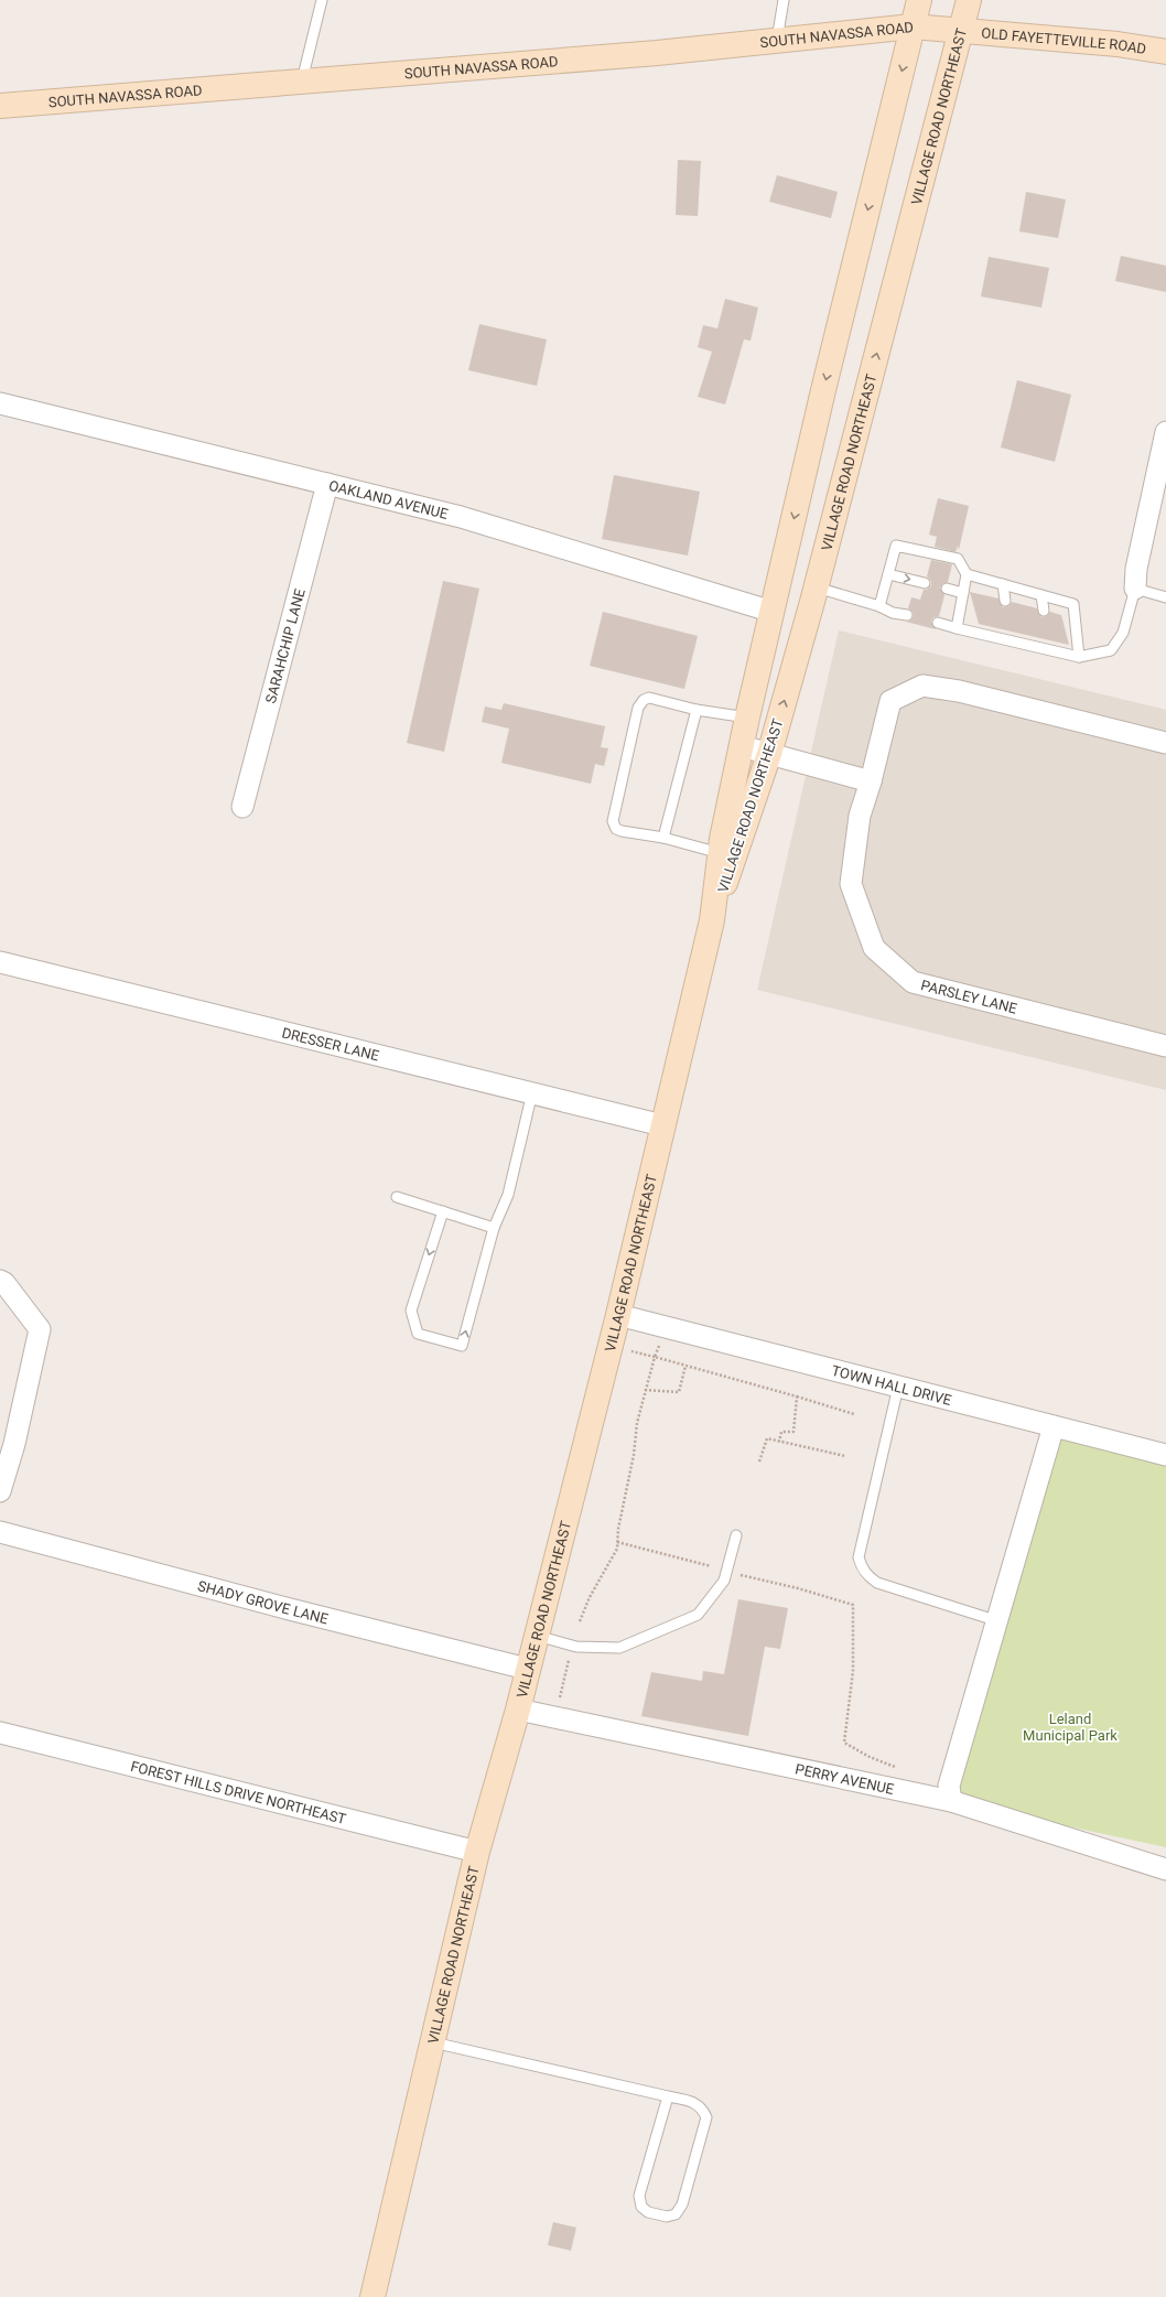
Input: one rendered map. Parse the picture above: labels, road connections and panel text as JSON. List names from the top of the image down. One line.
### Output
{"streets":{"main road":["SOUTH NAVASSA ROAD","OLD FAYETTEVILLE ROAD","VILLAGE ROAD NORTHEAST"],"street":["OAKLAND AVENUE","SARAHCHIP LANE","PARSLEY LANE","DRESSER LANE","TOWN HALL DRIVE","SHADY GROVE LANE","PERRY AVENUE","FOREST HILLS DRIVE NORTHEAST"]},"crossings":[["SOUTH NAVASSA ROAD","OLD FAYETTEVILLE ROAD"],["SOUTH NAVASSA ROAD","VILLAGE ROAD NORTHEAST"],["OLD FAYETTEVILLE ROAD","VILLAGE ROAD NORTHEAST"],["VILLAGE ROAD NORTHEAST","OAKLAND AVENUE"],["VILLAGE ROAD NORTHEAST","DRESSER LANE"],["VILLAGE ROAD NORTHEAST","TOWN HALL DRIVE"],["VILLAGE ROAD NORTHEAST","SHADY GROVE LANE"],["VILLAGE ROAD NORTHEAST","PERRY AVENUE"],["VILLAGE ROAD NORTHEAST","FOREST HILLS DRIVE NORTHEAST"],["OAKLAND AVENUE","SARAHCHIP LANE"]],"parks":["Leland Municipal Park"]}
